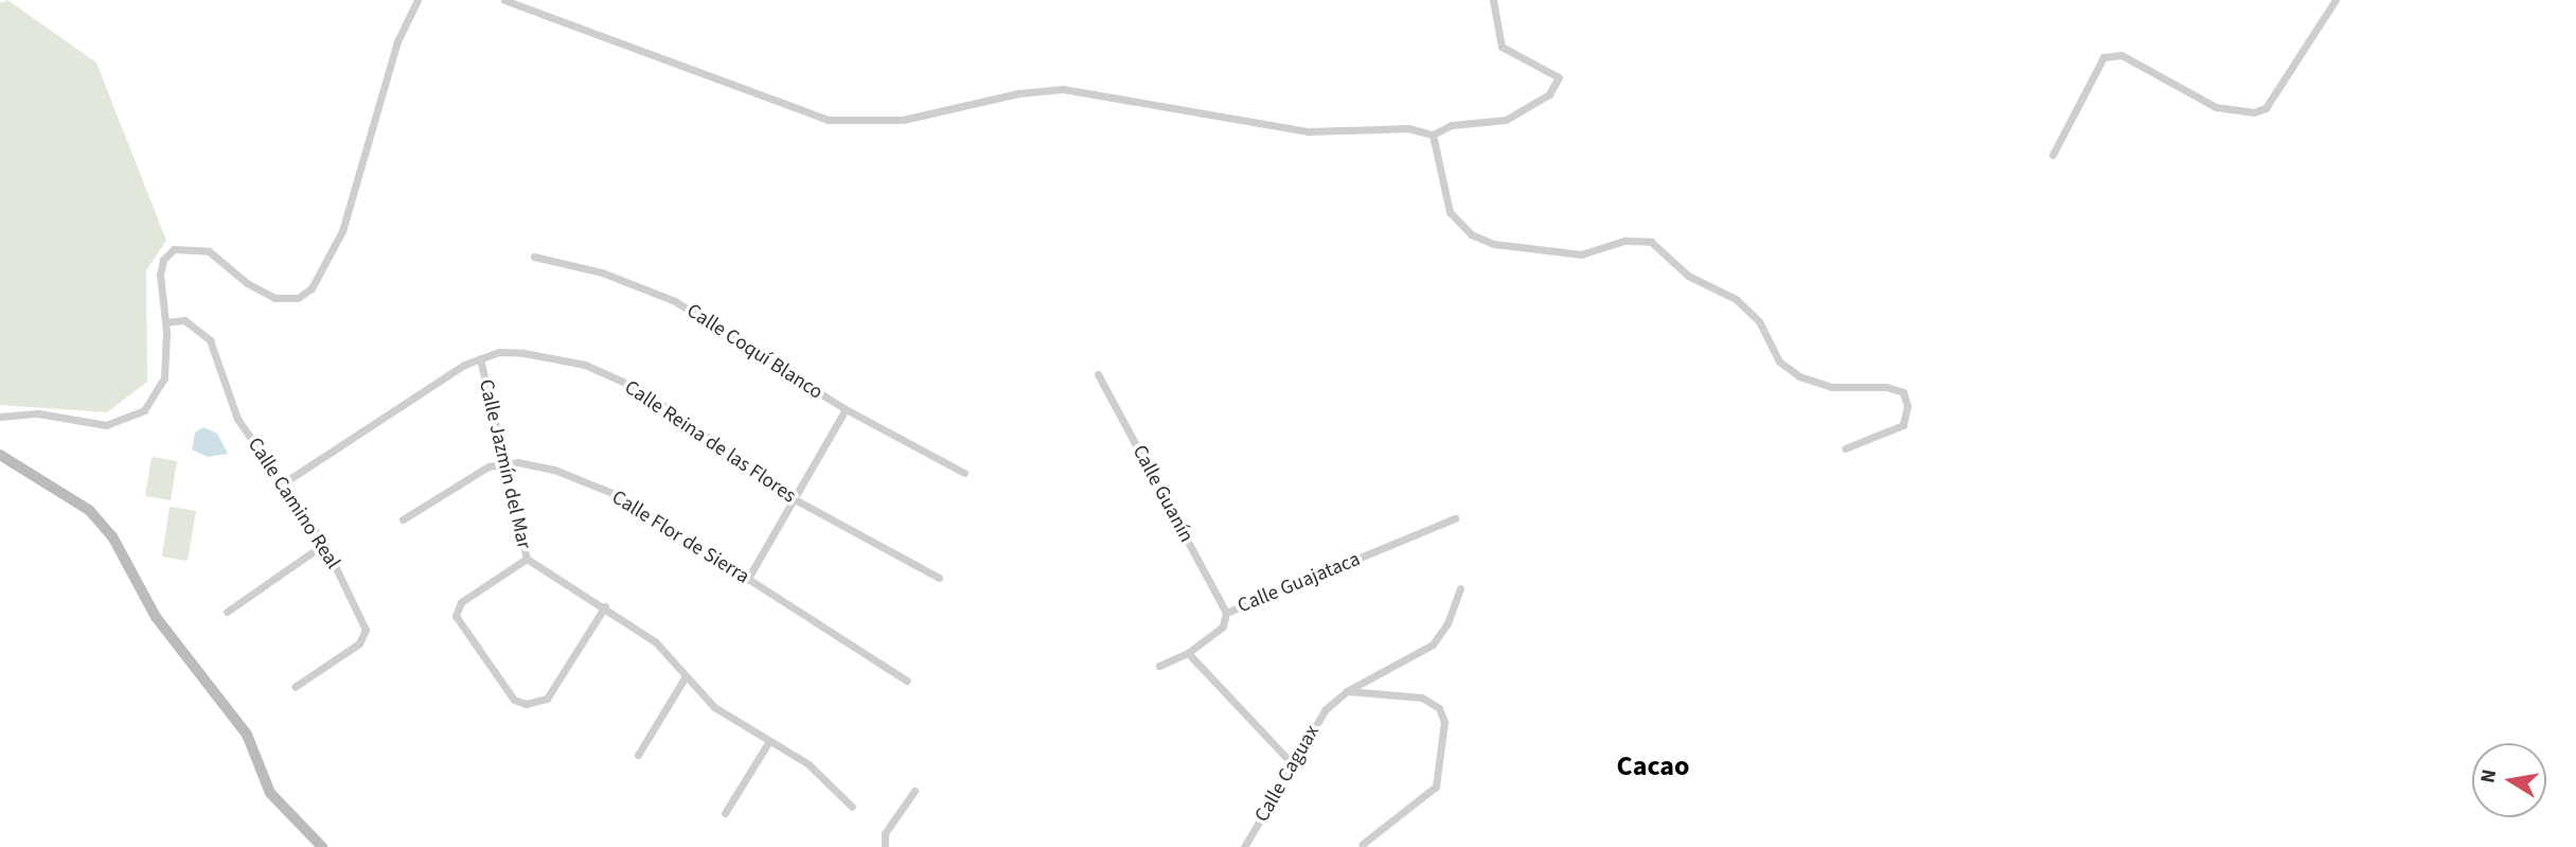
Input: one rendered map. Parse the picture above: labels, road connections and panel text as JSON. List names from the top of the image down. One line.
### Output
{"streets":{"street":["Calle Coquí Blanco","Calle Reina de las Flores","Calle Jazmín del Mar","Calle Guanín","Calle Camino Real","Calle Flor de Sierra","Calle Guajataca","Calle Caguax"]},"crossings":[["Calle Reina de las Flores","Calle Jazmín del Mar"],["Calle Reina de las Flores","Calle Camino Real"],["Calle Jazmín del Mar","Calle Flor de Sierra"],["Calle Guanín","Calle Guajataca"]],"districts":["Cacao"],"north":"left"}
